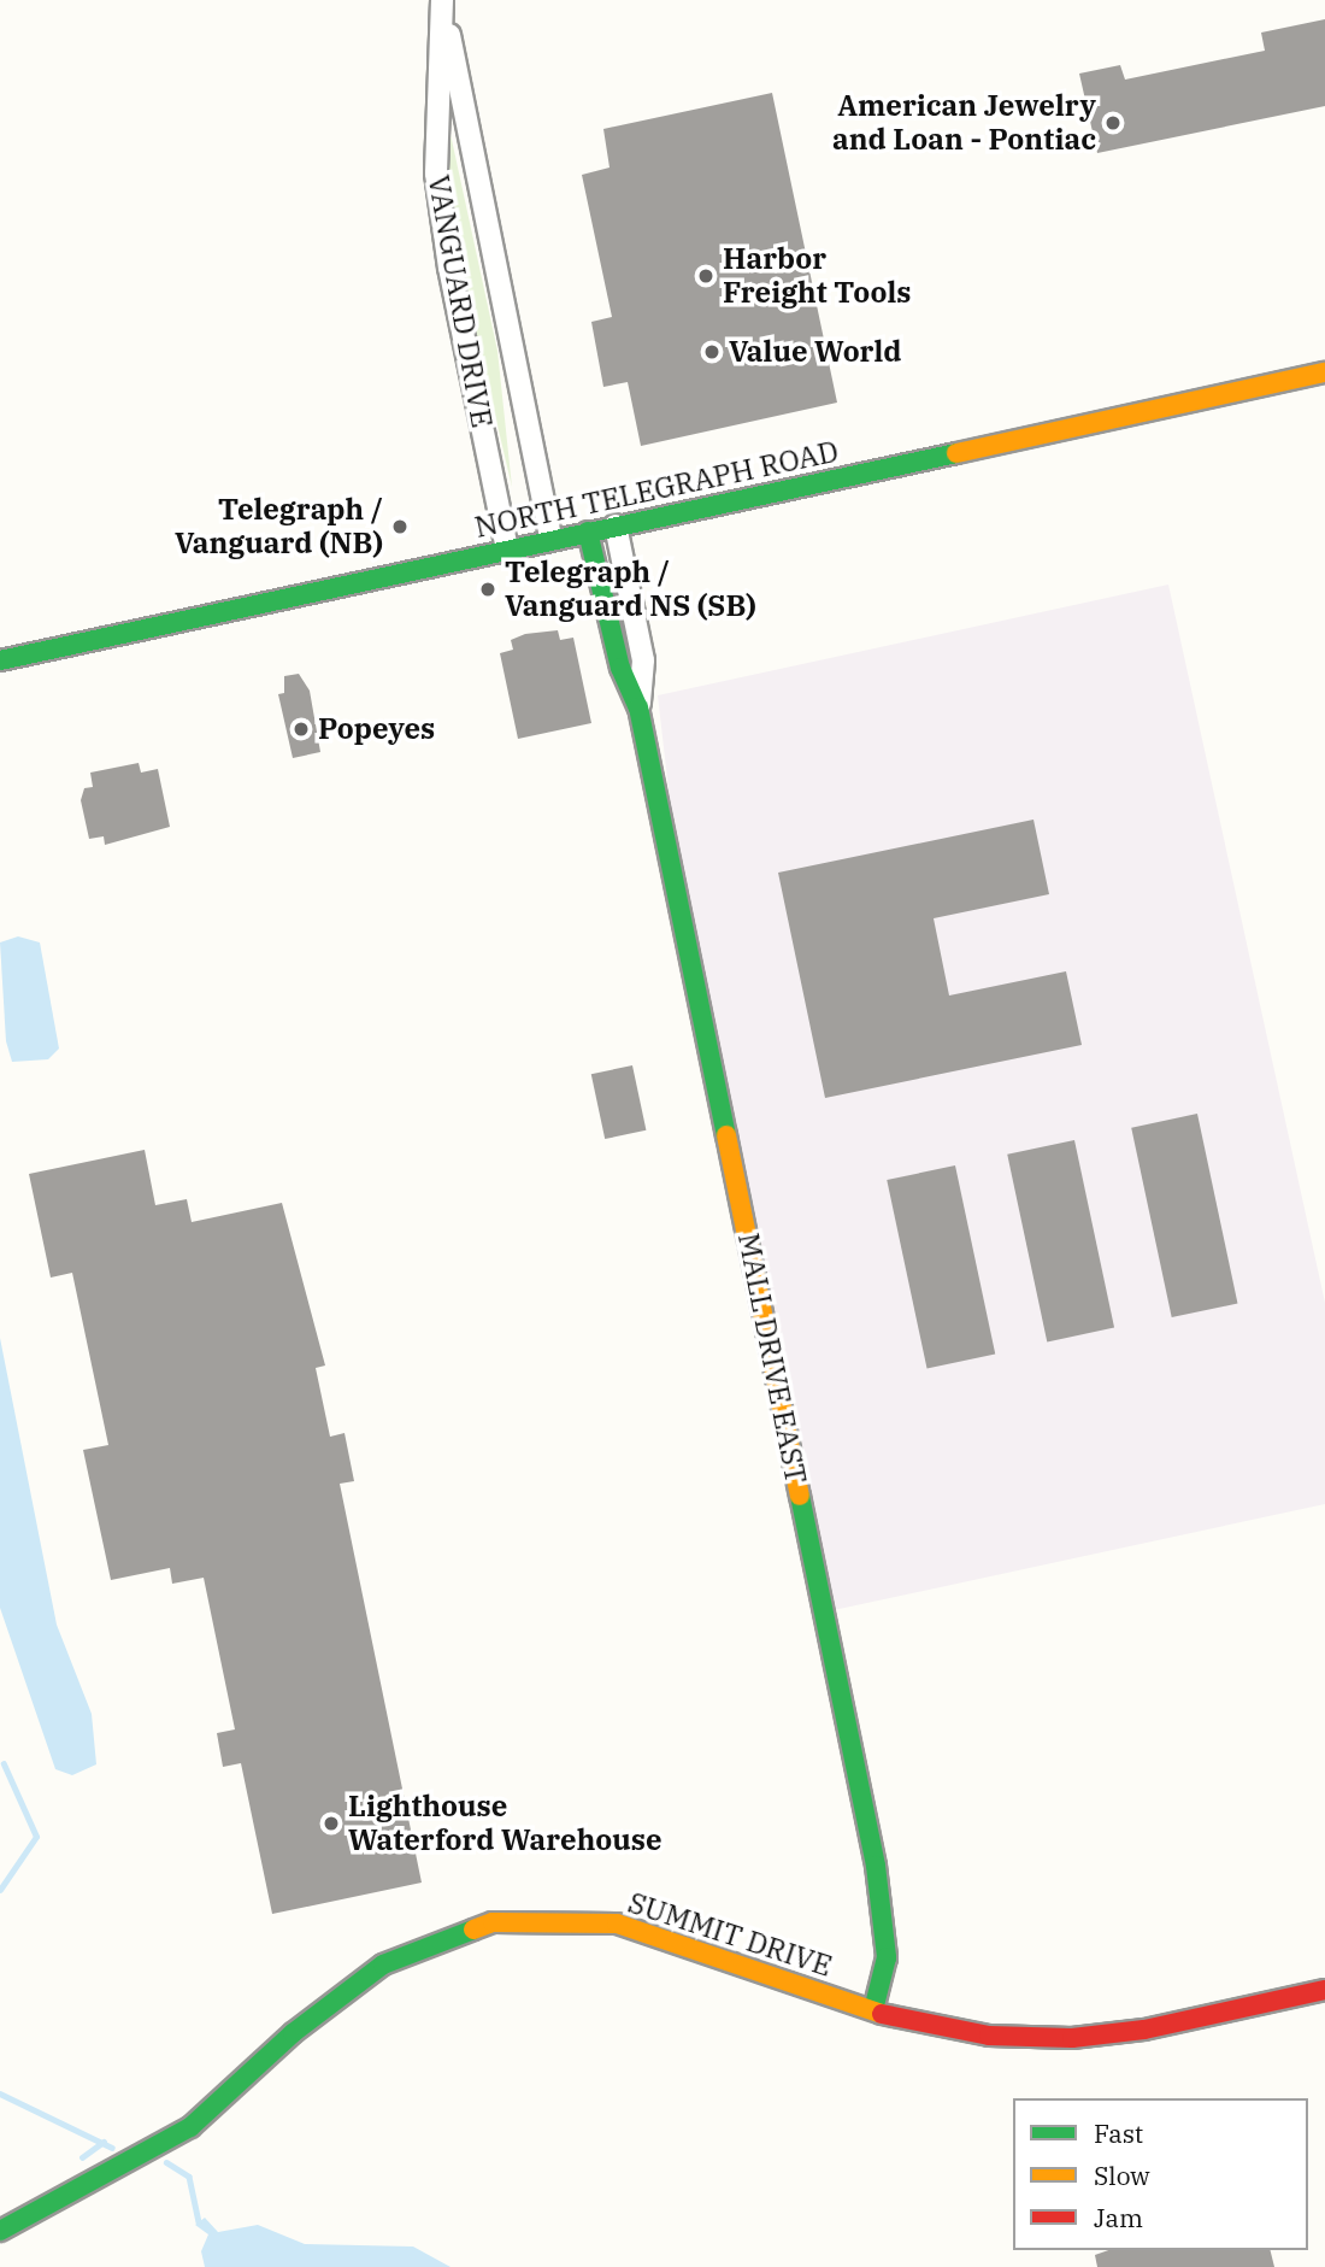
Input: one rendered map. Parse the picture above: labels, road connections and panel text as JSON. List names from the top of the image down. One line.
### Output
{"streets":{"street":["VANGUARD DRIVE","NORTH TELEGRAPH ROAD","MALL DRIVE EAST","SUMMIT DRIVE"]},"crossings":[["VANGUARD DRIVE","NORTH TELEGRAPH ROAD"],["NORTH TELEGRAPH ROAD","MALL DRIVE EAST"],["MALL DRIVE EAST","SUMMIT DRIVE"]],"places":["American Jewelry and Loan - Pontiac","Harbor Freight Tools","Value World","Telegraph / Vanguard (NB)","Telegraph / Vanguard NS (SB)","Popeyes","Lighthouse Waterford Warehouse"],"legend":["Fast","Slow","Jam"]}
